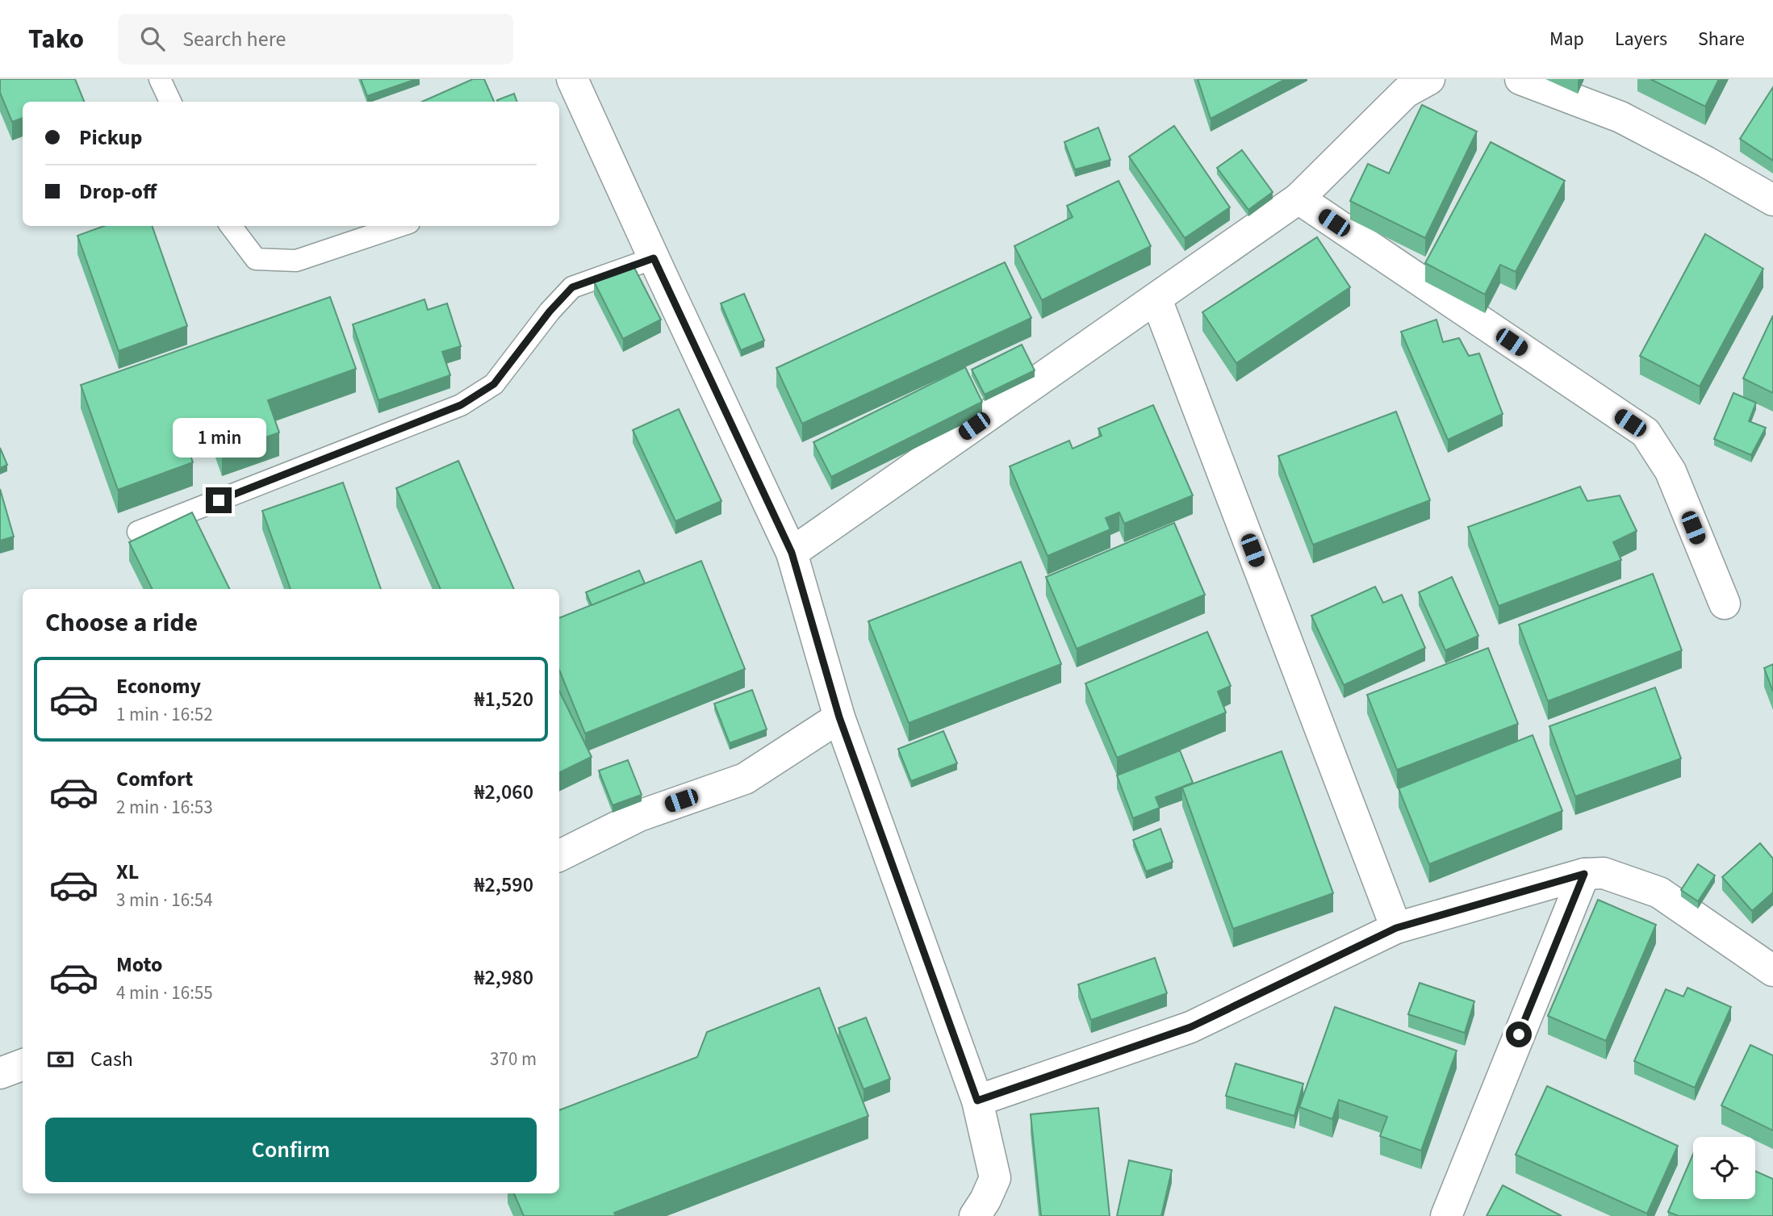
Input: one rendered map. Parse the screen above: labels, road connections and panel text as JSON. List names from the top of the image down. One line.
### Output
{"page":{"header":"Tako","search":"Search here","nav":["Map","Layers","Share"],"banner":["Pickup","Drop-off"],"bubble":"1 min","heading":"Choose a ride","list":[{"name":"Economy","note":"1 min · 16:52","value":"₦1,520"},{"name":"Comfort","note":"2 min · 16:53","value":"₦2,060"},{"name":"XL","note":"3 min · 16:54","value":"₦2,590"},{"name":"Moto","note":"4 min · 16:55","value":"₦2,980"}],"pay":["Cash","370 m"],"buttons":"Confirm"}}
